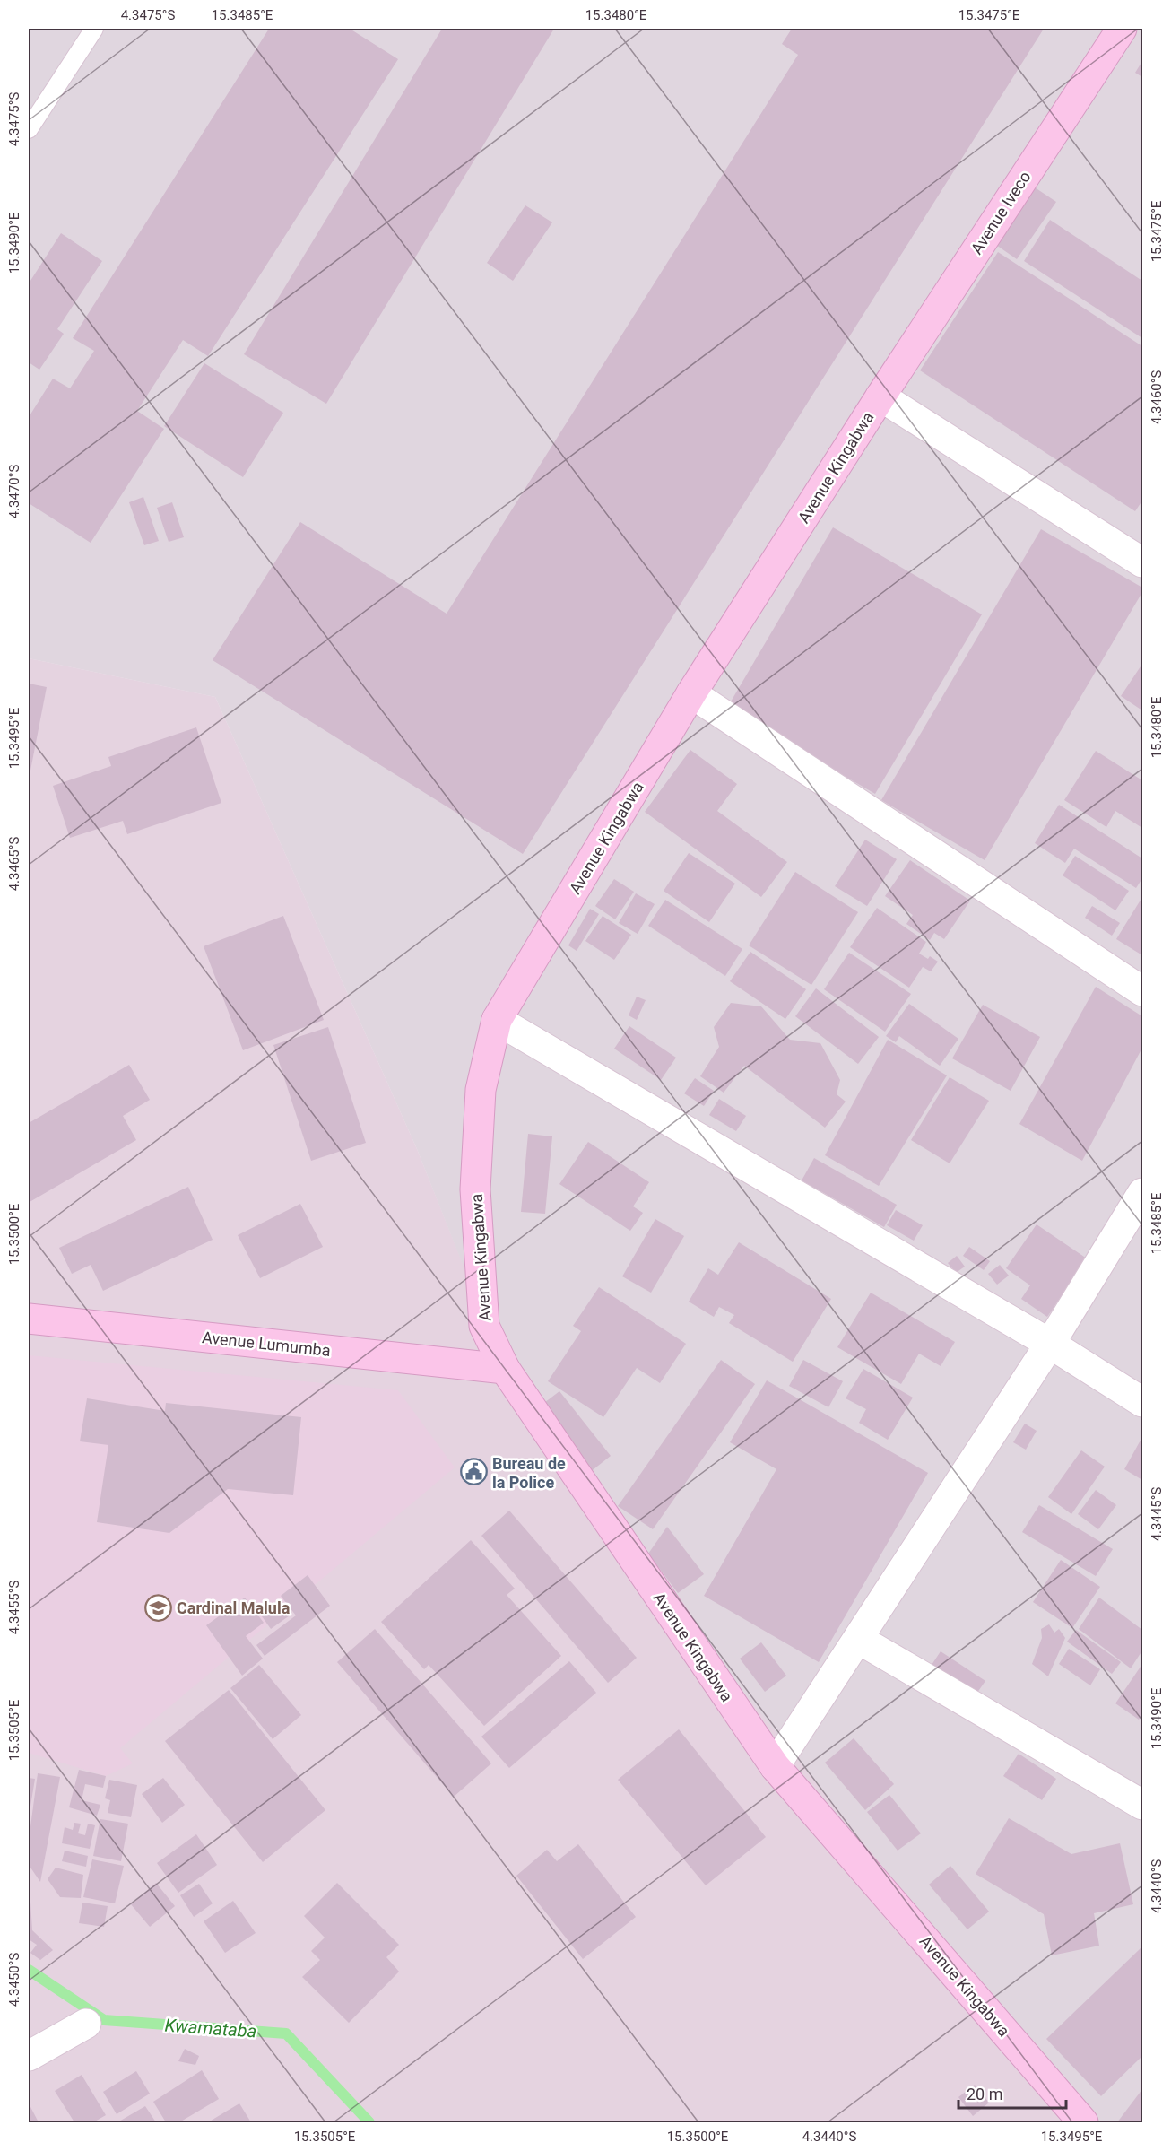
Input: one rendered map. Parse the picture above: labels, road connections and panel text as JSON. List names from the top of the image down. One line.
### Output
{"streets":{"street":["Avenue Iveco","Avenue Kingabwa","Avenue Lumumba"]},"crossings":[["Avenue Iveco","Avenue Kingabwa"],["Avenue Kingabwa","Avenue Lumumba"]],"water":["Kwamataba"],"places":{"public building":["Bureau de la Police"],"school or university":["Cardinal Malula"]},"scale_bar":"20 m","coordinates":["4.3475°S","15.3485°E","15.3480°E","15.3475°E","15.3490°E","4.3460°S","4.3470°S","15.3495°E","4.3465°S","15.3500°E","4.3445°S","4.3455°S","15.3505°E","4.3440°S","4.3450°S"]}
